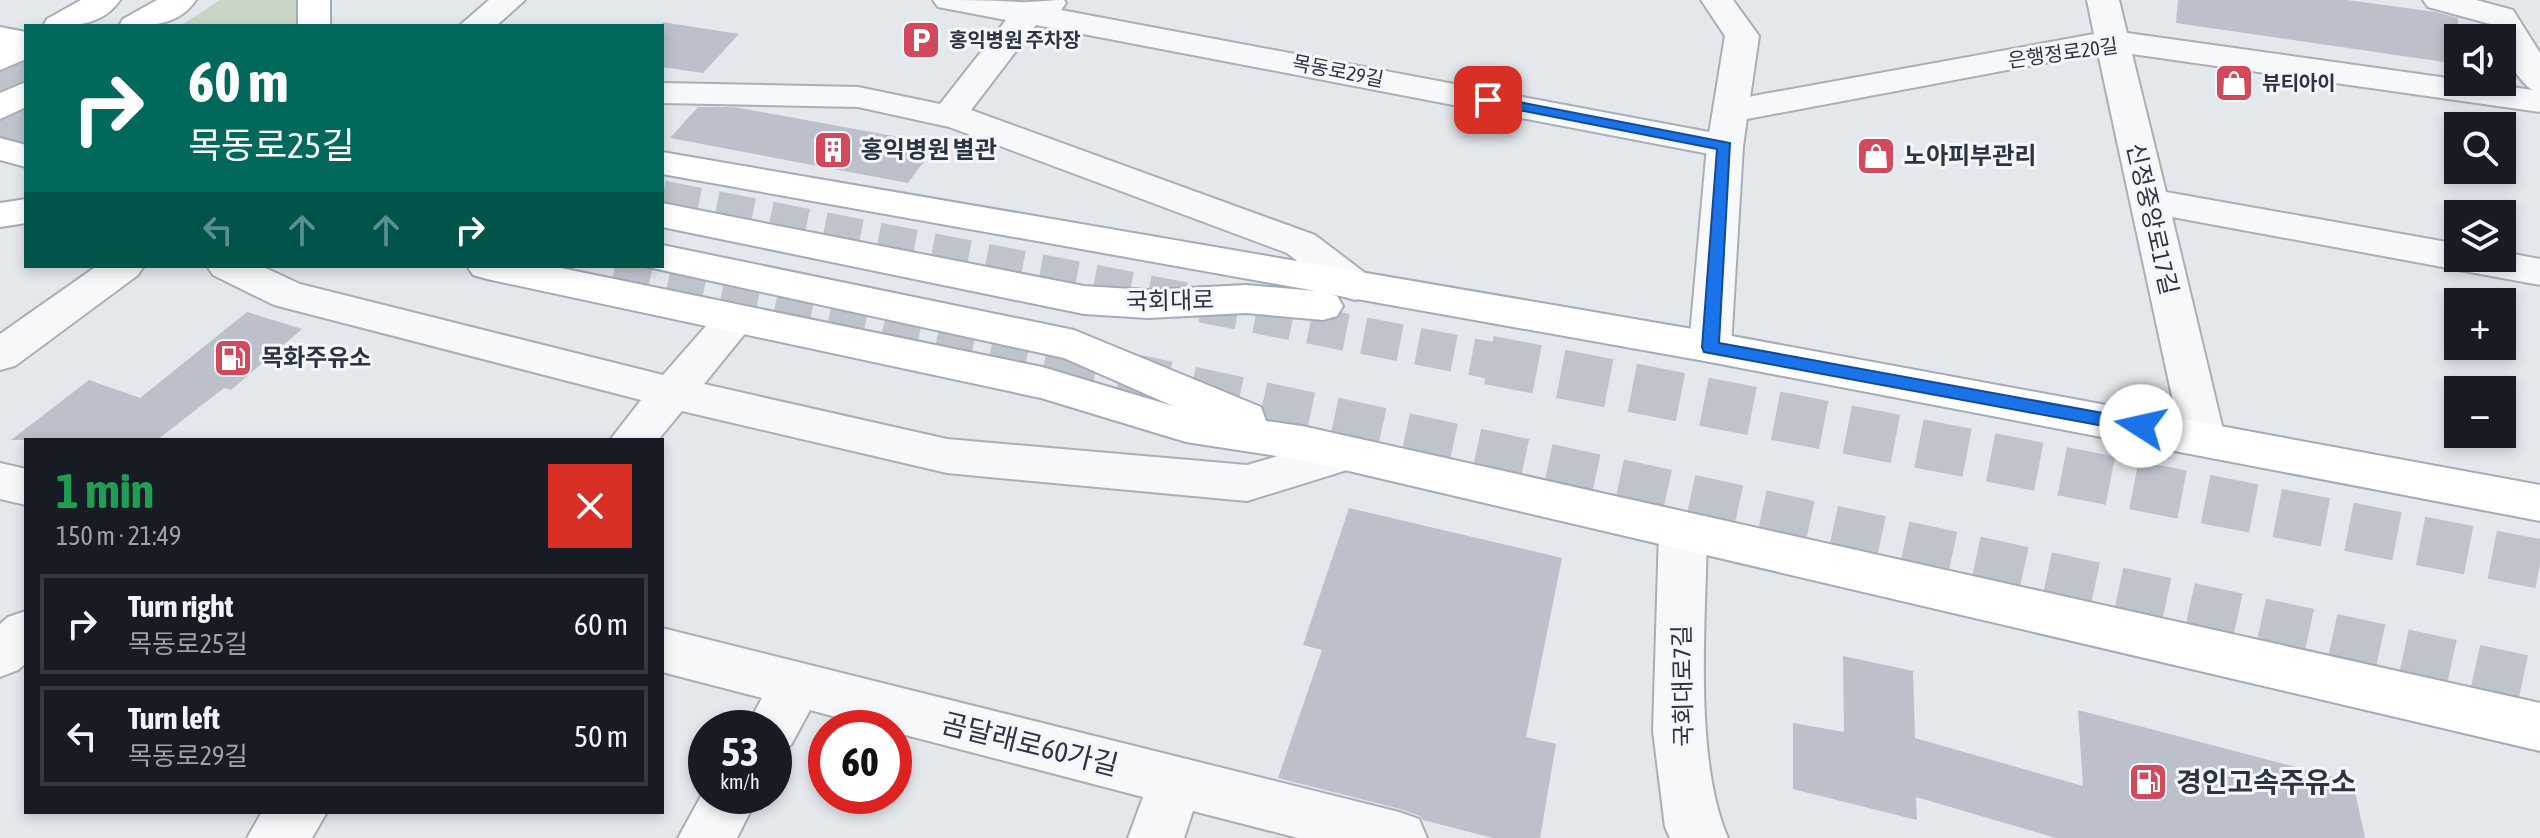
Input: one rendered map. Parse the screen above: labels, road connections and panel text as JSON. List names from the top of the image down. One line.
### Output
{"streets":{"main road":["국회대로"],"street":["은행정로20길","목동로29길","신정중앙로17길","국회대로7길","곰달래로60가길"]},"crossings":[["은행정로20길","목동로29길"],["은행정로20길","신정중앙로17길"]],"places":{"parking":["홍익병원 주차장"],"shop":["뷰티아이","노아피부관리"],"building":["홍익병원 별관"],"fuel station":["목화주유소","경인고속주유소"]},"page":{"map_buttons":["+","−"],"turn":["60 m","목동로25길"],"heading":["1 min","150 m · 21:49"],"list":[{"name":"Turn right","note":"목동로25길","value":"60 m"},{"name":"Turn left","note":"목동로29길","value":"50 m"}],"speed":"53 km/h","limit":"60"}}
